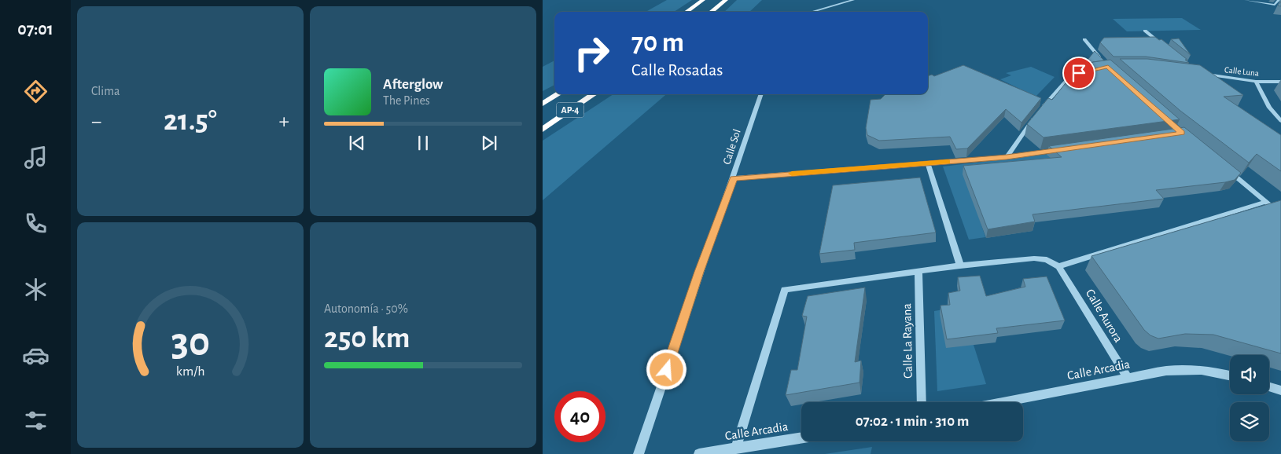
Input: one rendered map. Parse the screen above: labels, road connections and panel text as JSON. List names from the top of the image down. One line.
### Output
{"streets":{"highway":["AP-4"],"street":["Calle Luna","Calle Sol","Calle Aurora","Calle La Rayana","Calle Arcadia"]},"crossings":[["Calle Aurora","Calle Arcadia"]],"page":{"tabs":"07:01","tile":["Clima",["Autonomía · 50%","250 km"]],"turn":["70 m","Calle Rosadas"],"song":["Afterglow","The Pines"],"heat":["−","21.5°","+"],"limit":"40","trip":"07:02 · 1 min · 310 m","gauge":["30","km/h"]}}
